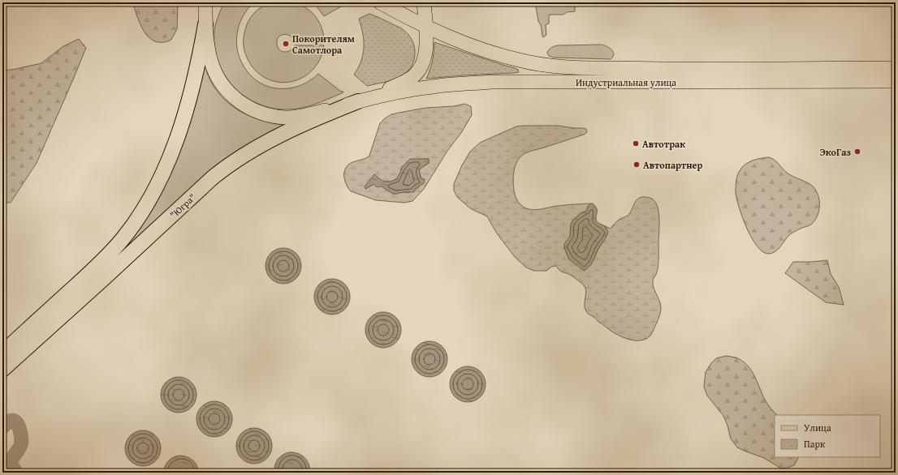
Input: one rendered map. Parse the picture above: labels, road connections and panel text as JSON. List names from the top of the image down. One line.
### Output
{"streets":{"highway":["\"Югра\""],"main road":["Индустриальная улица"]},"crossings":[["Индустриальная улица","\"Югра\""]],"places":["Покорителям Самотлора","Автотрак","ЭкоГаз","Автопартнер"],"legend":["Улица","Парк"]}
